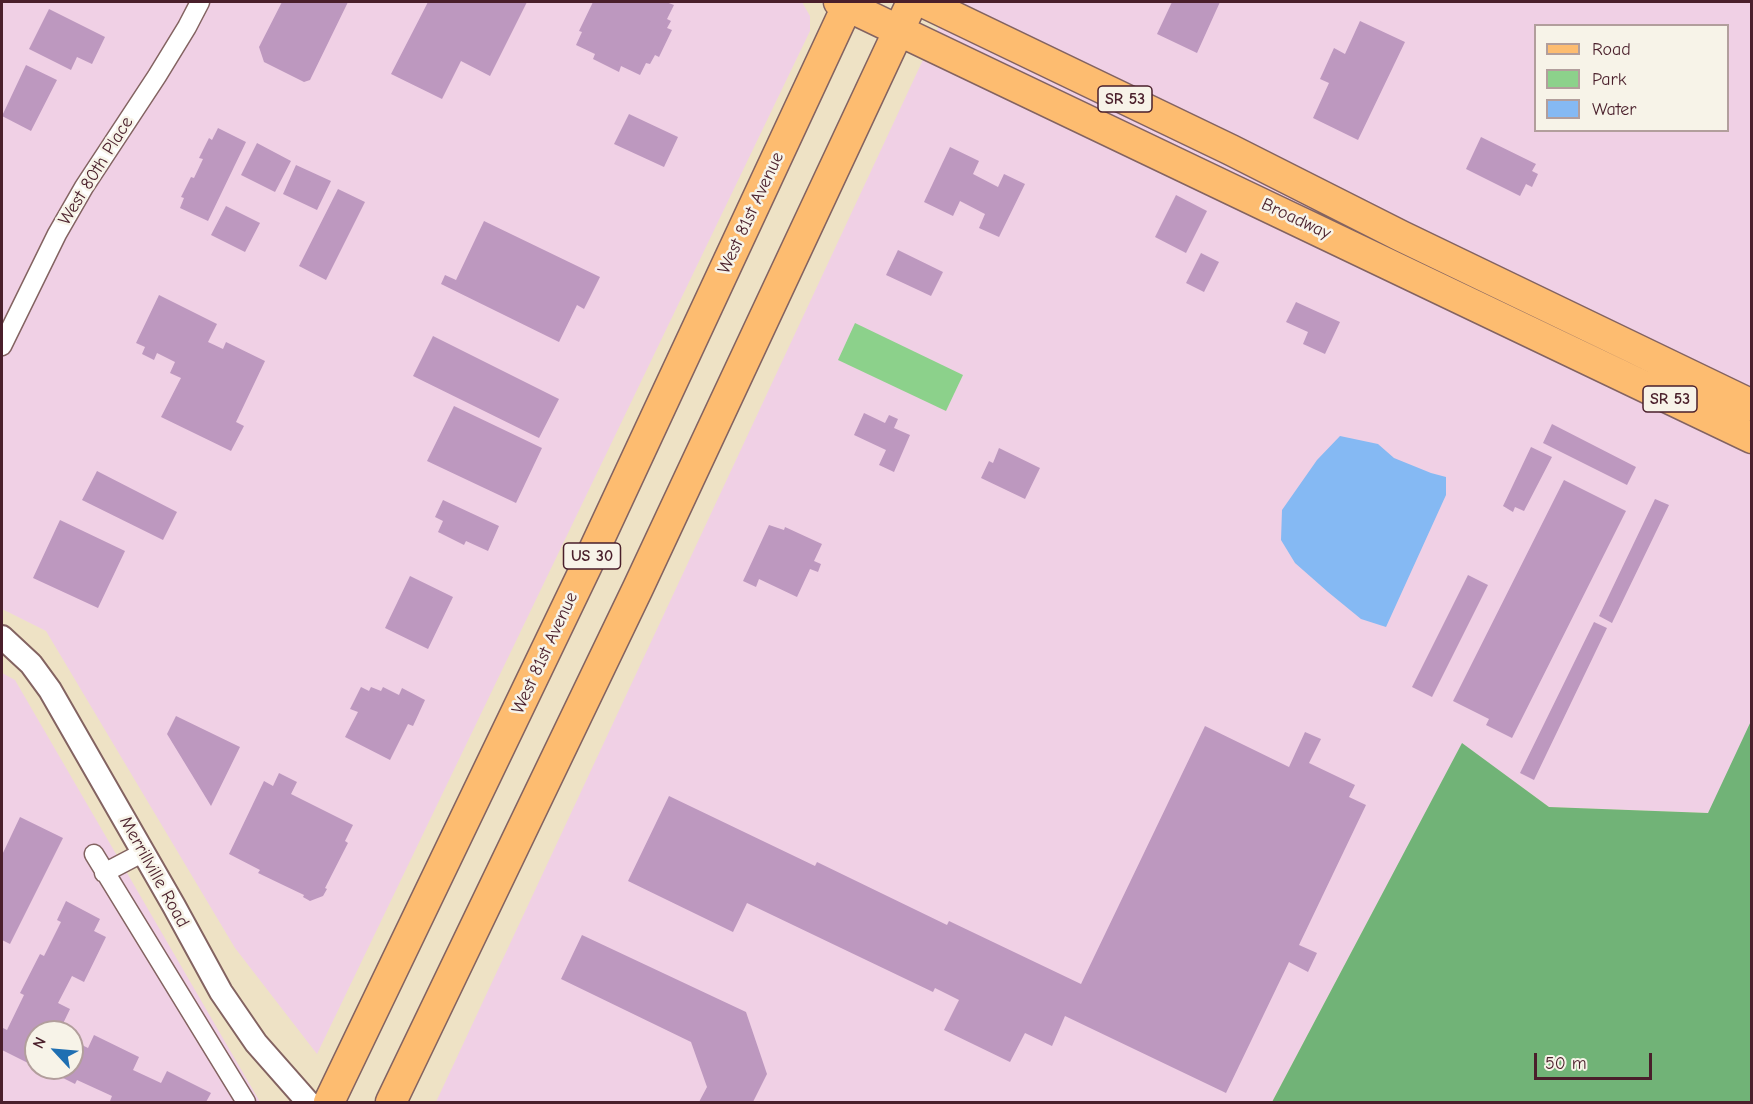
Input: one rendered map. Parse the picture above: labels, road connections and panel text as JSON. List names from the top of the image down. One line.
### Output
{"streets":{"main road":["SR 53","West 81st Avenue","Broadway","US 30"],"street":["West 80th Place","Merrillville Road"]},"crossings":[["West 81st Avenue","Broadway"],["Broadway","US 30"]],"legend":["Road","Park","Water"],"scale_bar":"50 m","north":"top left"}
